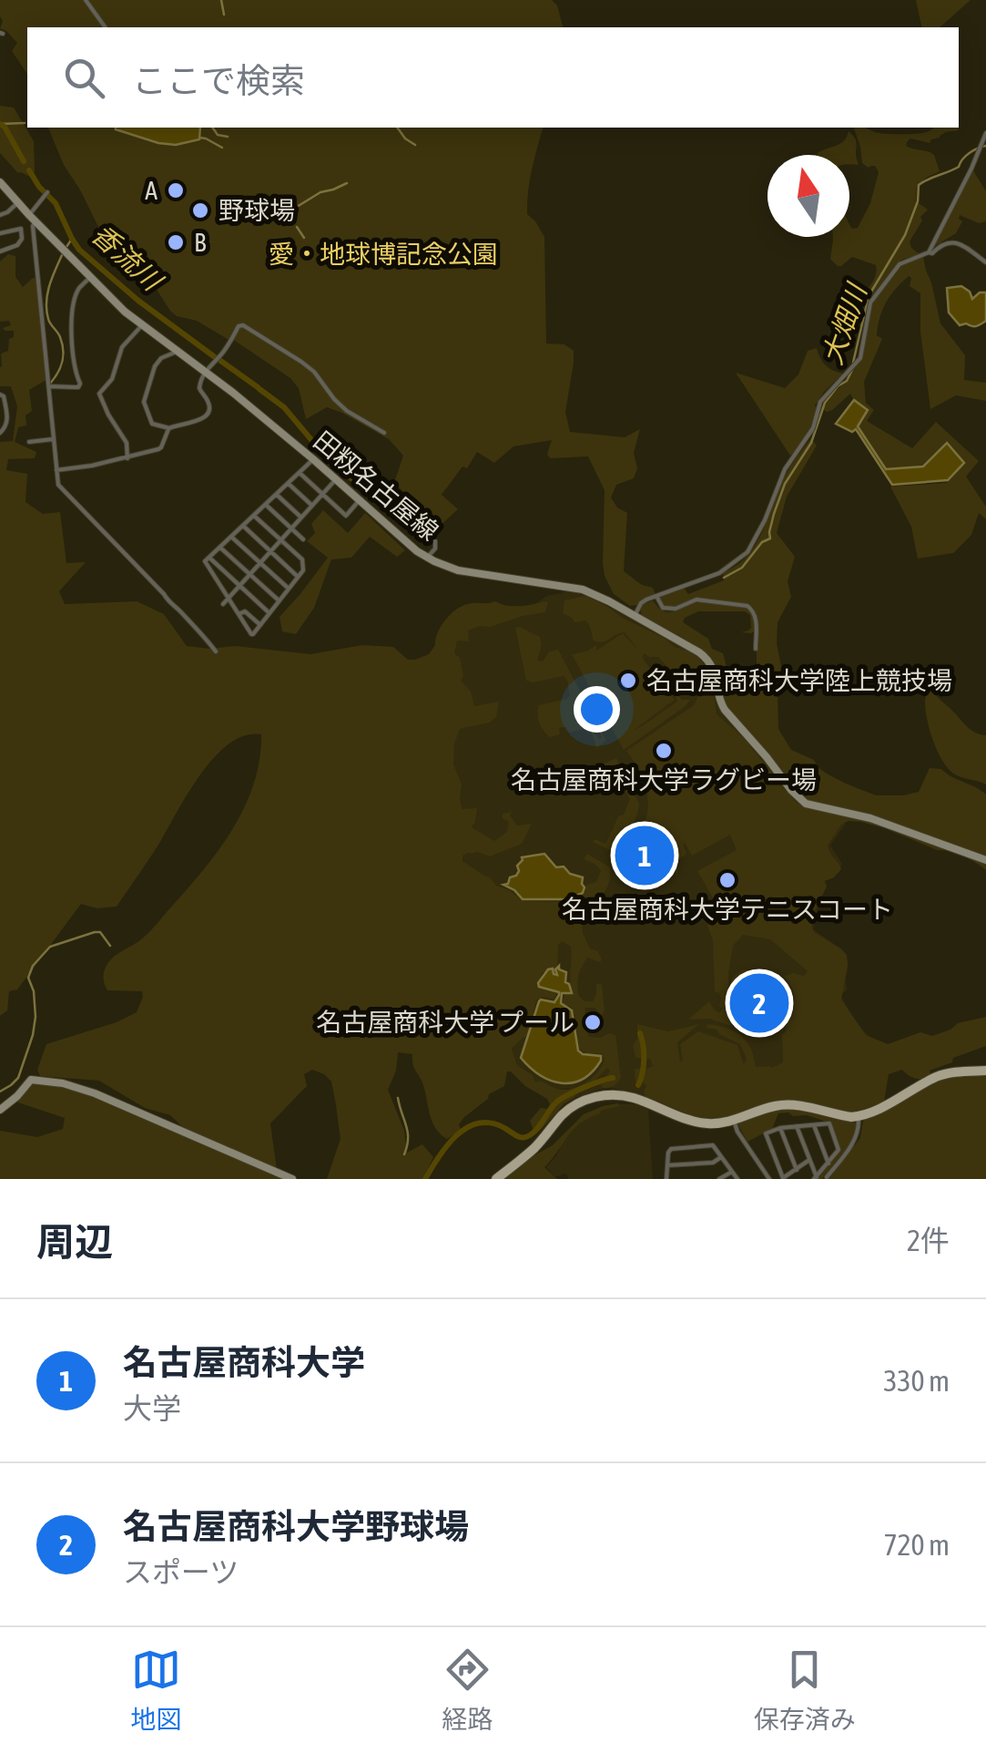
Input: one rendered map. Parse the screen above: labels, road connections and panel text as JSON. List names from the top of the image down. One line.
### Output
{"streets":{"main road":["田籾名古屋線"]},"water":["香流川","大畑川"],"parks":["愛・地球博記念公園"],"places":["A","野球場","B","名古屋商科大学陸上競技場","名古屋商科大学ラグビー場","名古屋商科大学テニスコート","名古屋商科大学 プール"],"north":"top","page":{"search":"ここで検索","pins":["1","2"],"heading":["周辺","2件"],"list":[{"mark":"1","name":"名古屋商科大学","note":"大学","value":"330 m"},{"mark":"2","name":"名古屋商科大学野球場","note":"スポーツ","value":"720 m"}],"nav":["地図","経路","保存済み"]}}
